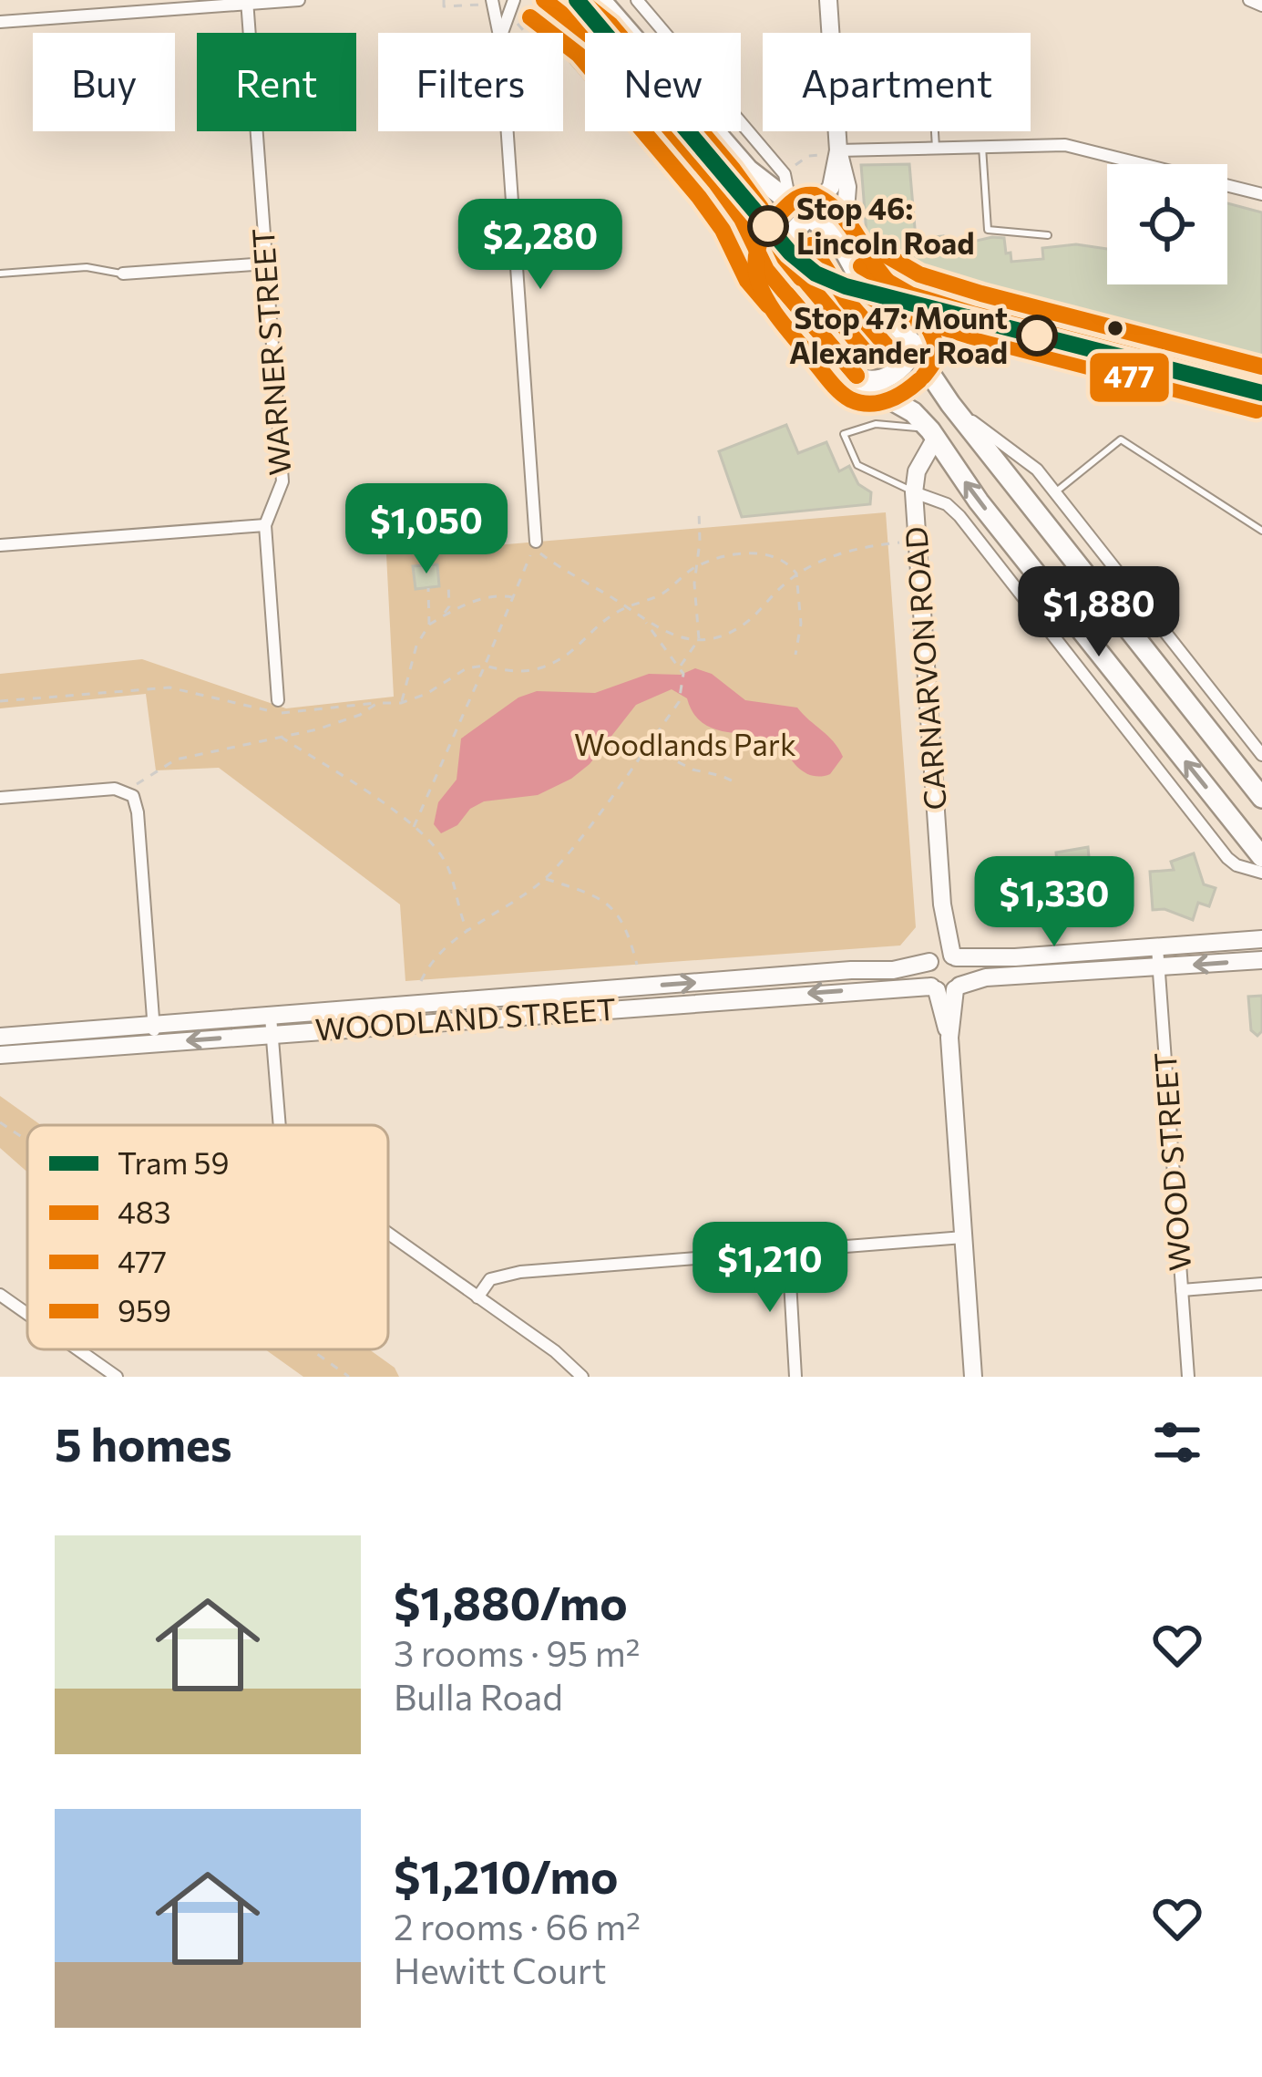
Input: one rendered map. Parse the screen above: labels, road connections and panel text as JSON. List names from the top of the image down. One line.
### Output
{"streets":{"main road":["CARNARVON ROAD","WOODLAND STREET"],"street":["WARNER STREET","WOOD STREET"]},"crossings":[["CARNARVON ROAD","WOODLAND STREET"],["WOODLAND STREET","WOOD STREET"]],"parks":["Woodlands Park"],"places":["Stop 46: Lincoln Road","Stop 47: Mount Alexander Road"],"lines":["tram line 59","transit line 483","transit line 959","transit line 477"],"legend":["Tram 59","483","477","959"],"page":{"chip":["Buy","Rent","Filters","New","Apartment"],"price":["$2,280","$1,050","$1,880","$1,330","$1,210"],"heading":"5 homes","list":[{"name":"$1,880/mo","note":"3 rooms · 95 m² · Bulla Road"},{"name":"$1,210/mo","note":"2 rooms · 66 m² · Hewitt Court"}]}}
